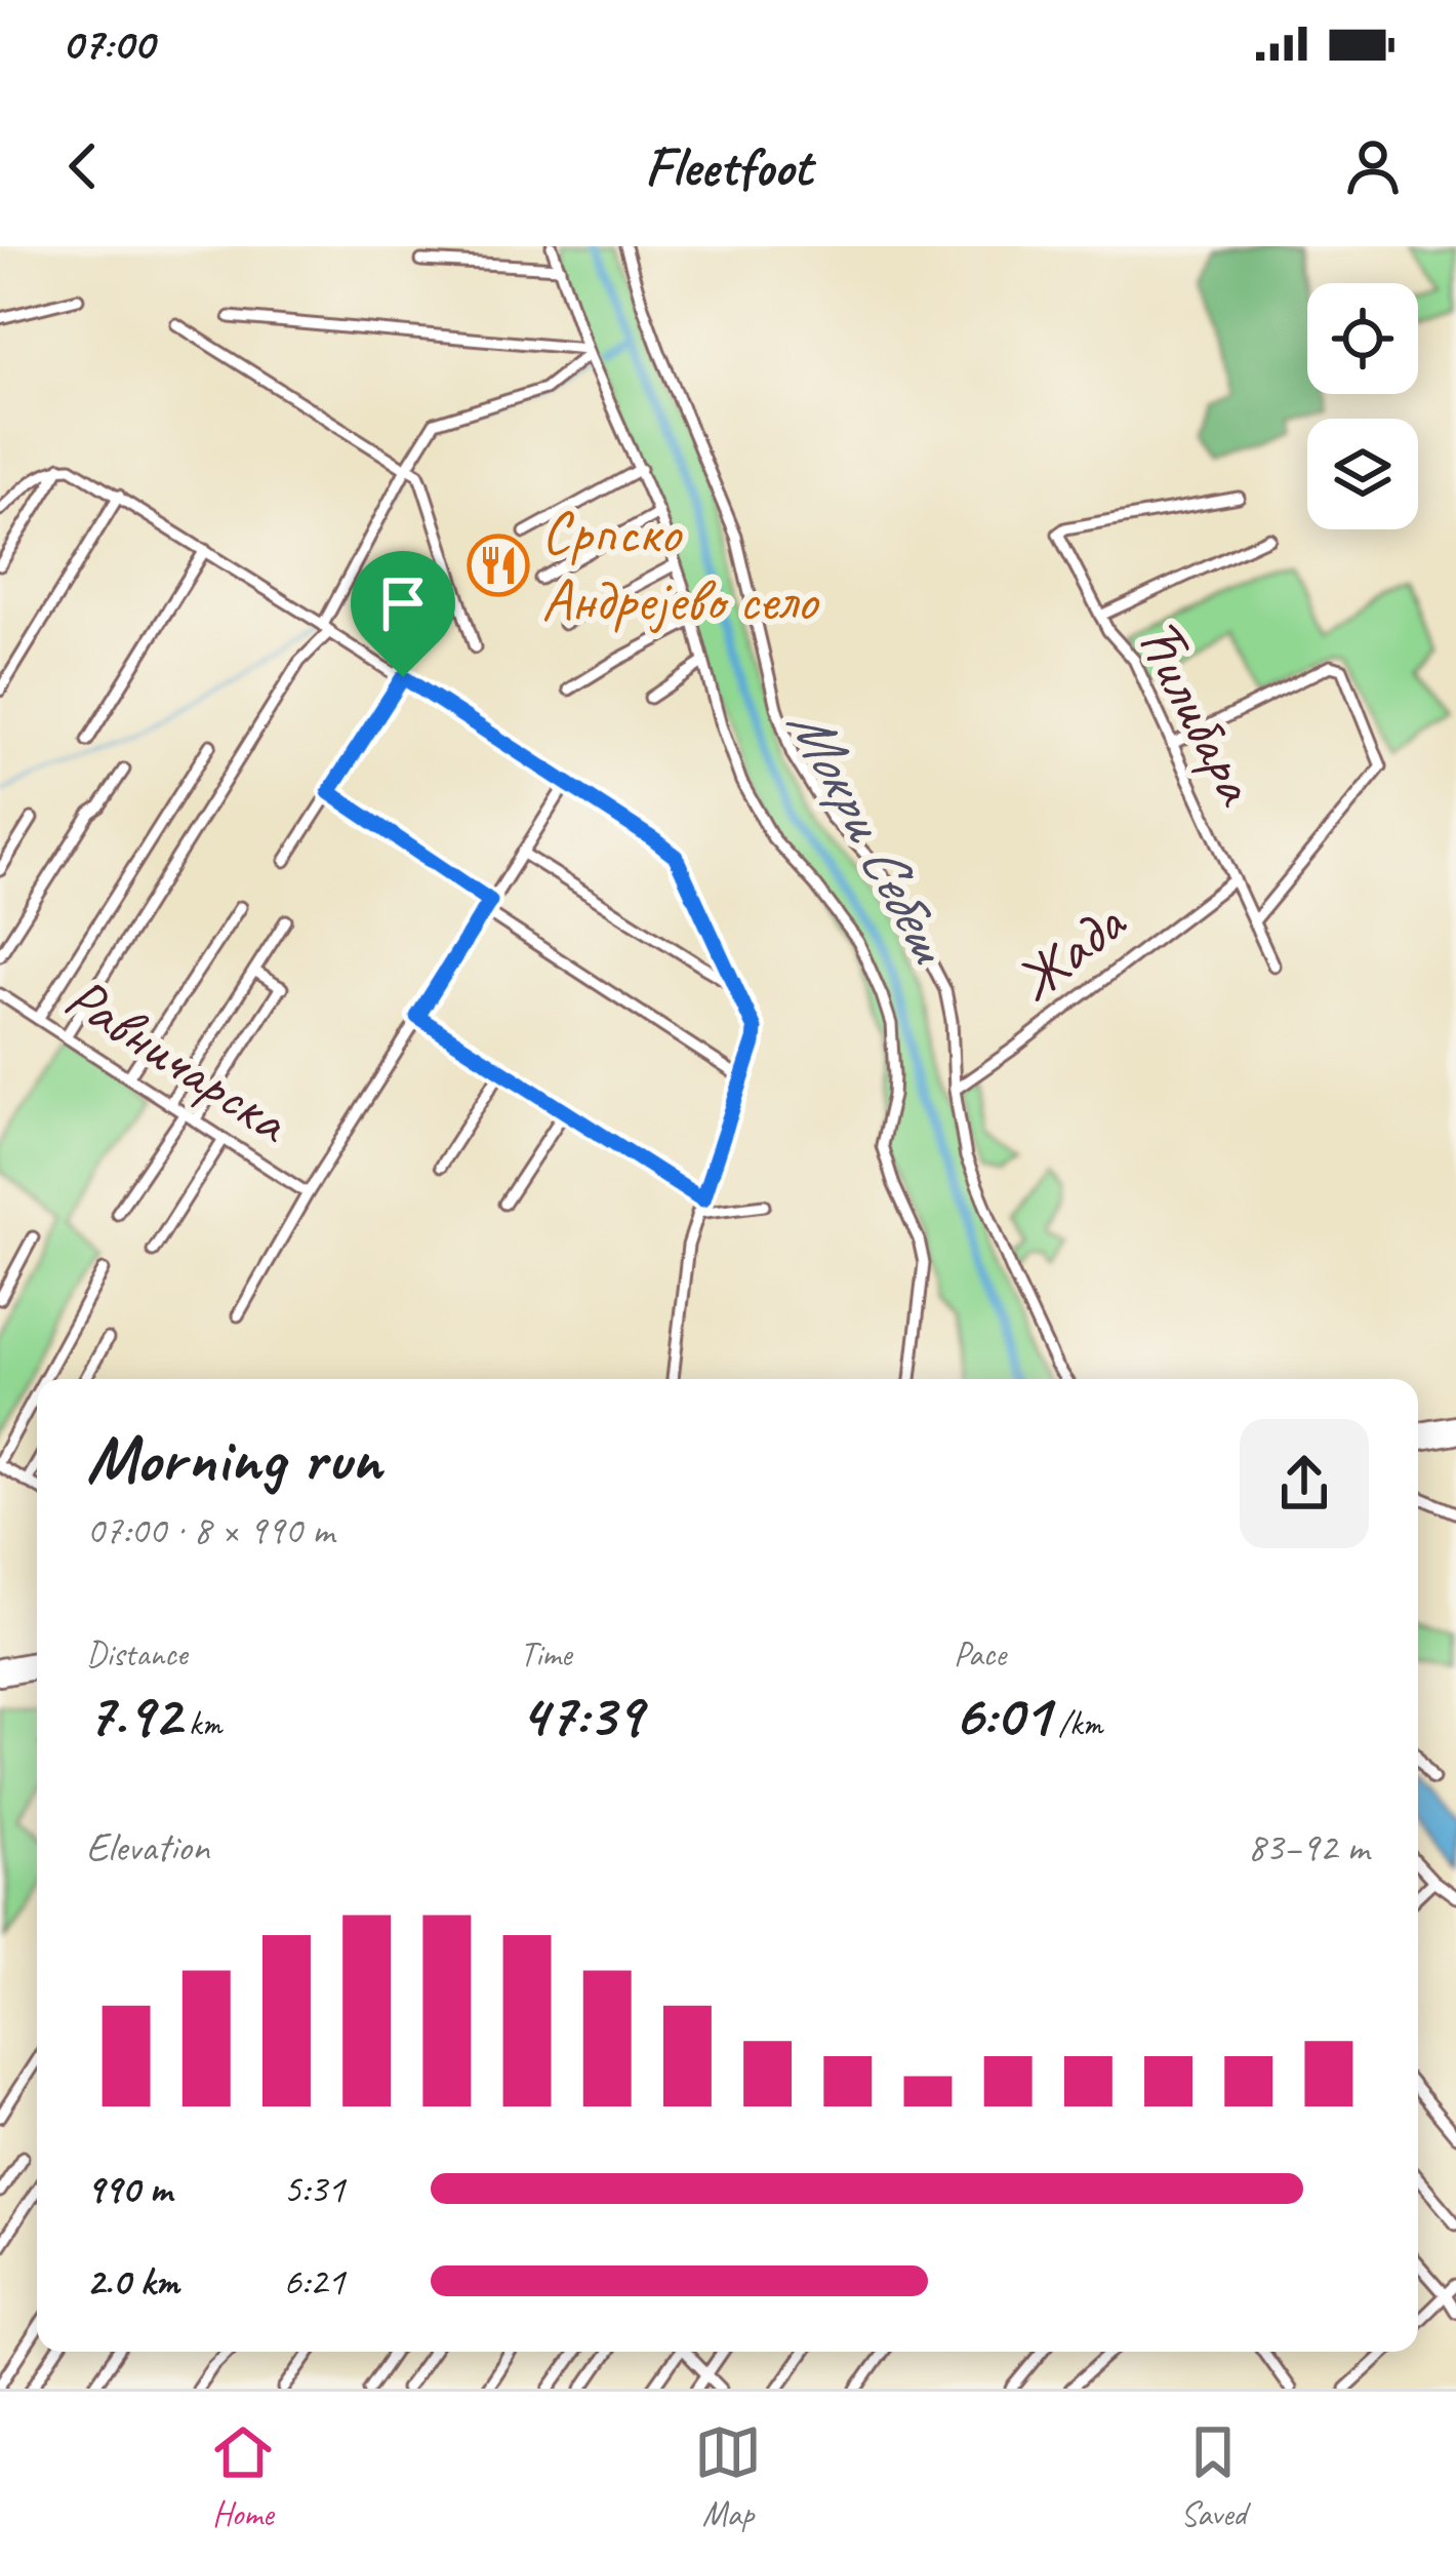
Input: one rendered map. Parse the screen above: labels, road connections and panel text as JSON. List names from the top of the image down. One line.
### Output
{"streets":{"street":["Ћилибара","Жада","Равничарска"]},"crossings":[["Ћилибара","Жада"]],"water":["Мокри Себеш"],"places":{"restaurant":["Српско Андрејево село"]},"page":{"status":"07:00","header":"Fleetfoot","heading":["Morning run","07:00 · 8 × 990 m"],"stats":[["Distance","7.92 km"],["Time","47:39"],["Pace","6:01 /km"]],"chart":["Elevation","83–92 m"],"list":[{"name":"990 m","note":"5:31"},{"name":"2.0 km","note":"6:21"}],"tabs":["Home","Map","Saved"]}}
